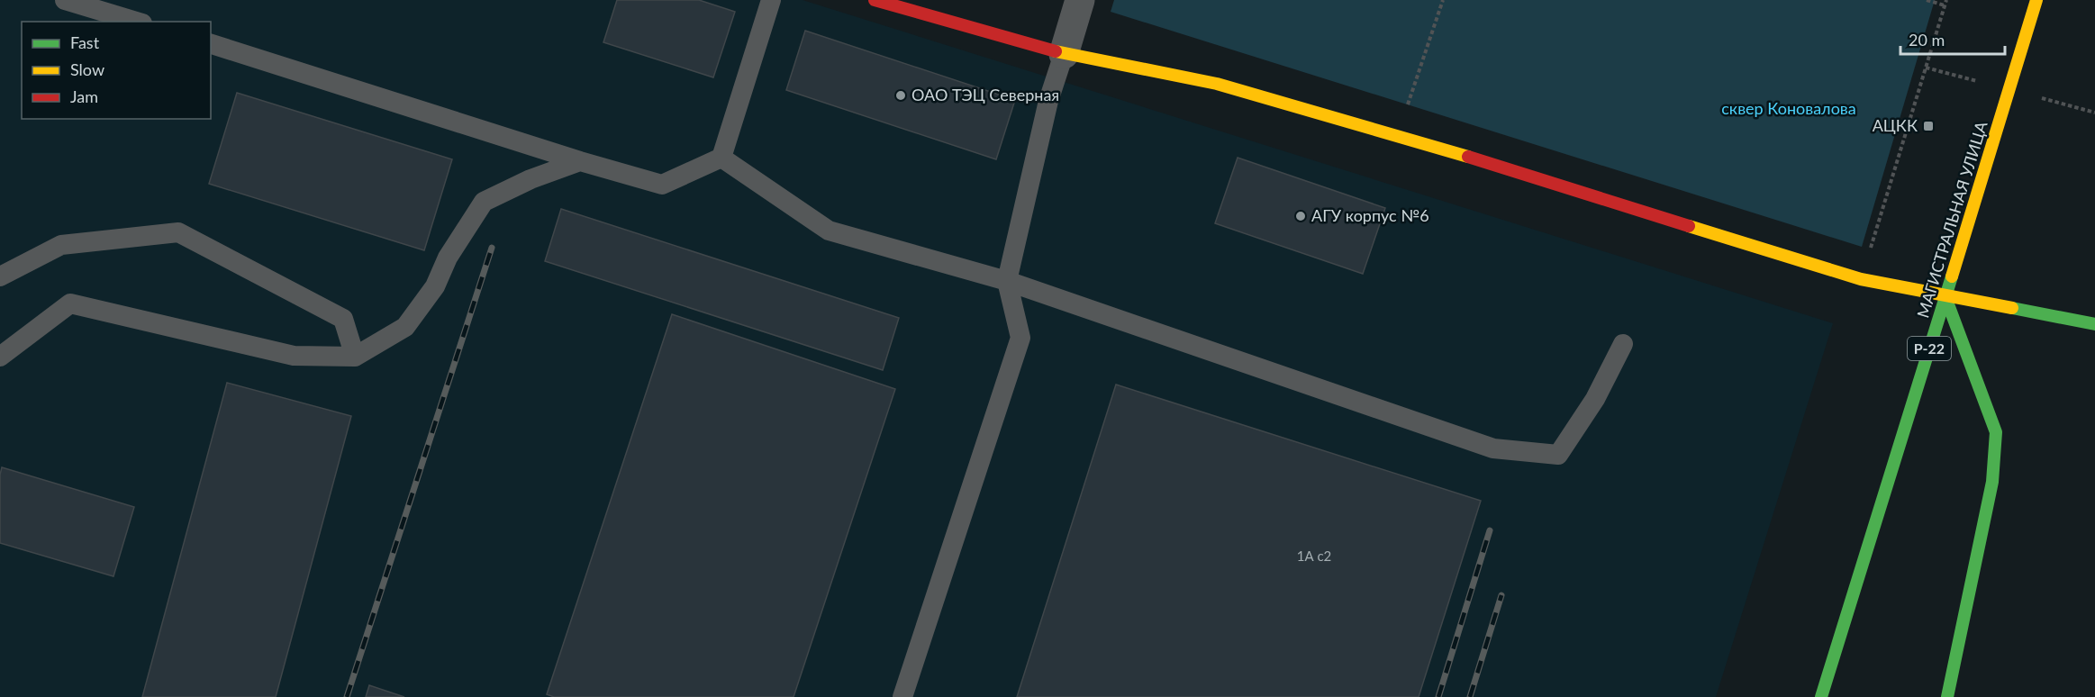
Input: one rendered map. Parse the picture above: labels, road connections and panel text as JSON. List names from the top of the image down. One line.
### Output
{"streets":{"main road":["МАГИСТРАЛЬНАЯ УЛИЦА","Р-22"]},"parks":["сквер Коновалова"],"places":{"other":["ОАО ТЭЦ Северная","АГУ корпус №6"],"transit":["АЦКК"]},"house_numbers":["1А с2"],"legend":["Fast","Slow","Jam"],"scale_bar":"20 m"}
